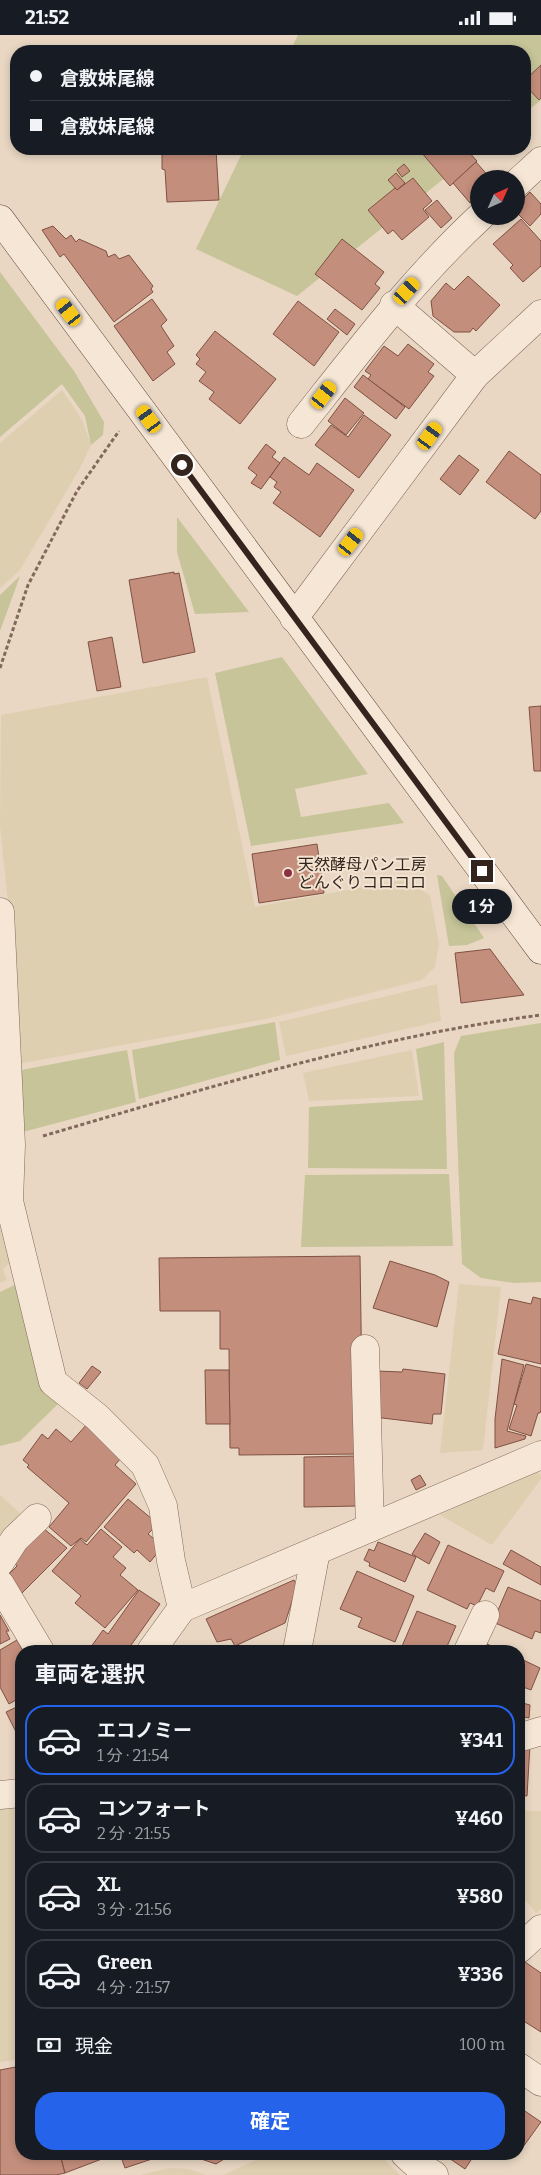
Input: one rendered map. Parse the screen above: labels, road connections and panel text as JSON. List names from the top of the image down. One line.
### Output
{"places":["天然酵母パン工房 どんぐりコロコロ"],"north":"top right","page":{"status":"21:52","banner":["倉敷妹尾線","倉敷妹尾線"],"bubble":"1 分","heading":"車両を選択","list":[{"name":"エコノミー","note":"1 分 · 21:54","value":"¥341"},{"name":"コンフォート","note":"2 分 · 21:55","value":"¥460"},{"name":"XL","note":"3 分 · 21:56","value":"¥580"},{"name":"Green","note":"4 分 · 21:57","value":"¥336"}],"pay":["現金","100 m"],"buttons":"確定"}}
